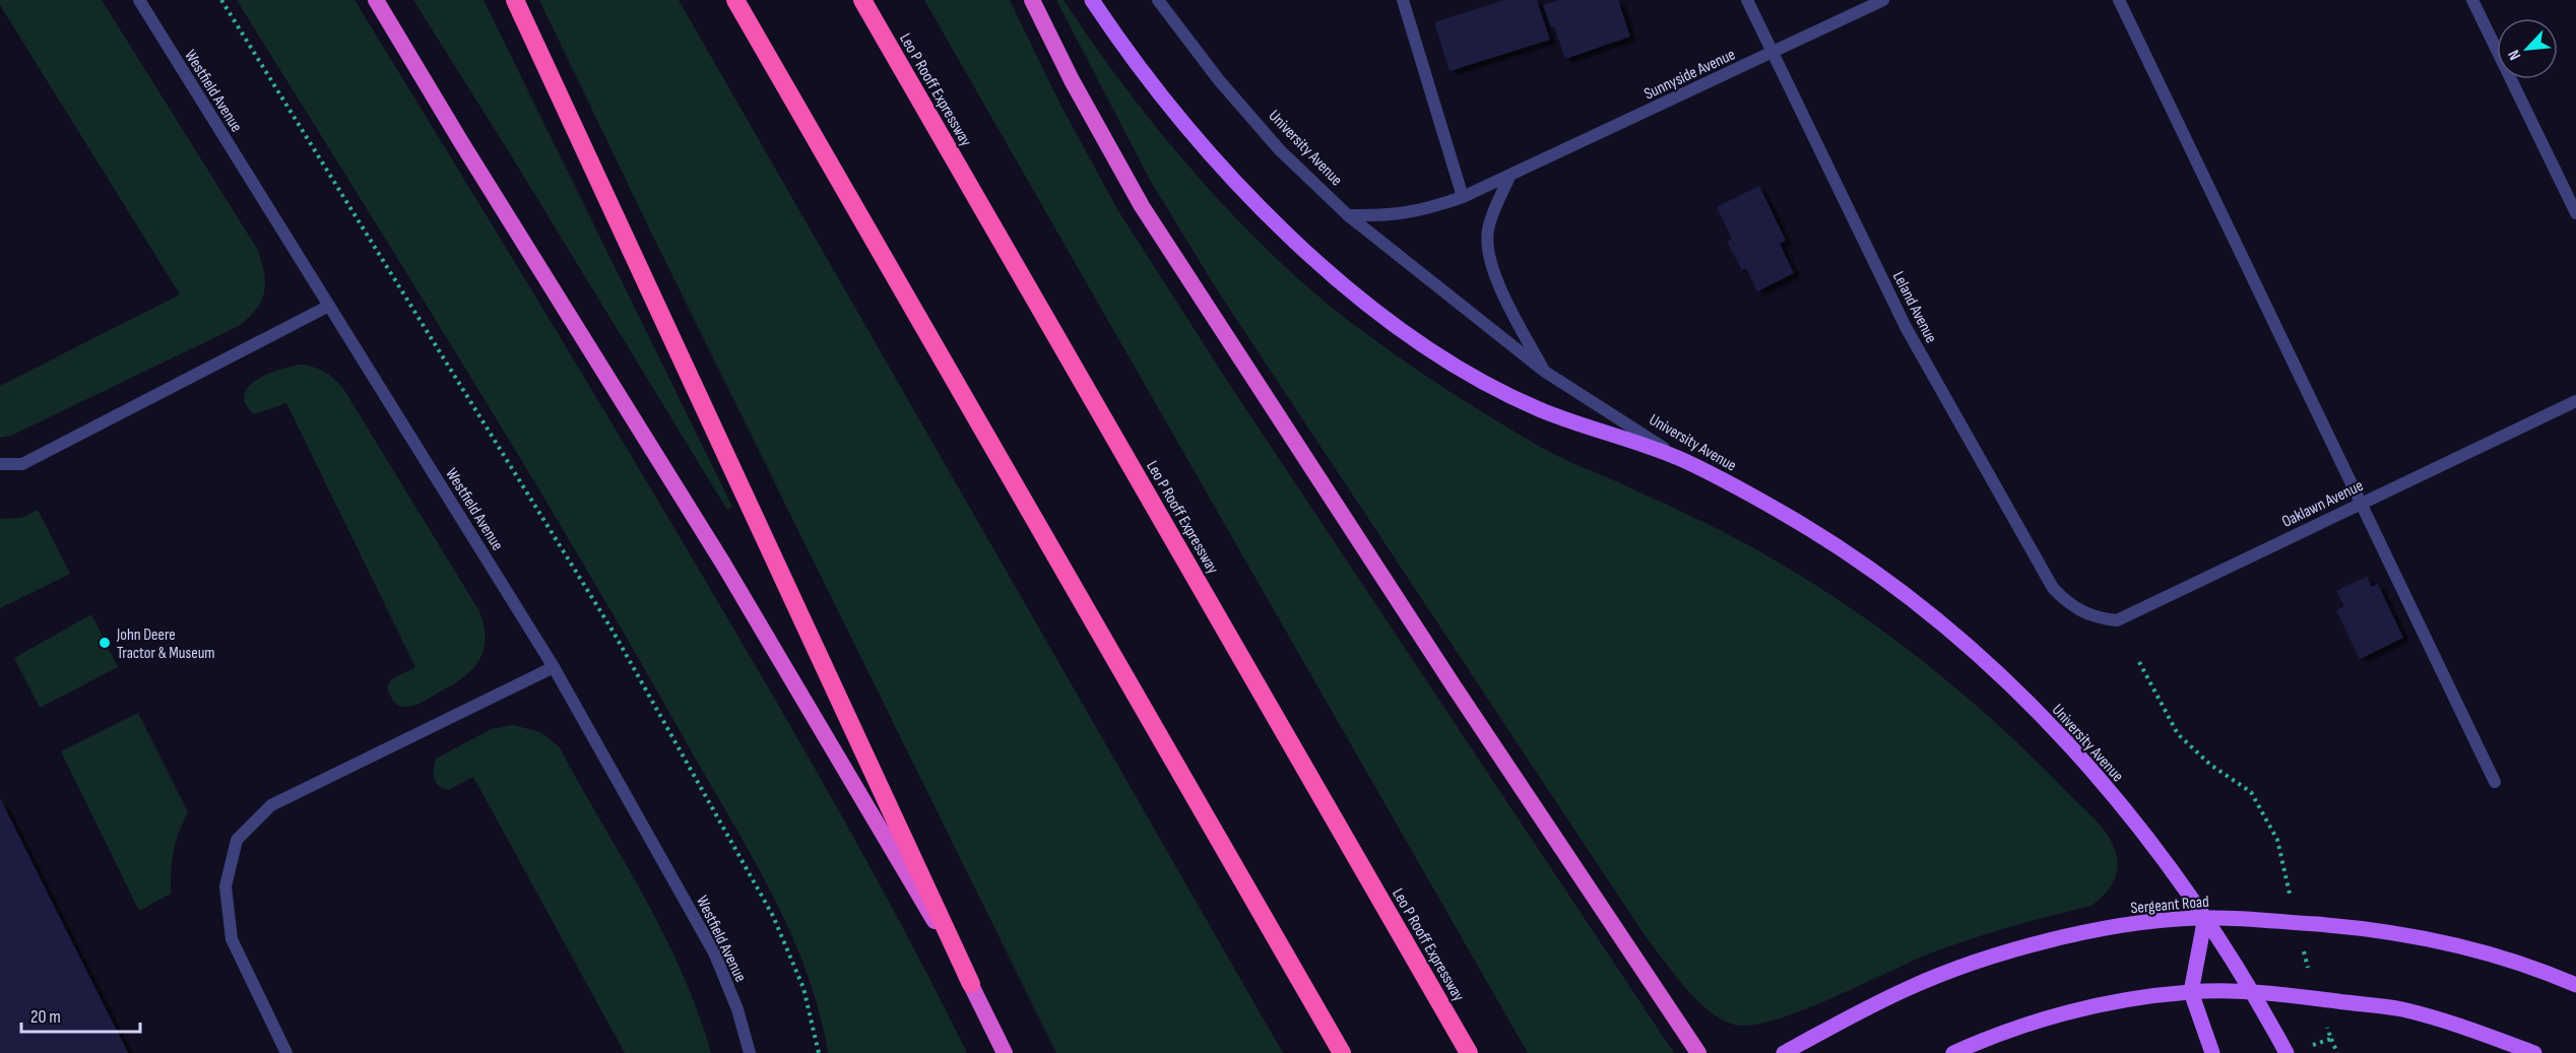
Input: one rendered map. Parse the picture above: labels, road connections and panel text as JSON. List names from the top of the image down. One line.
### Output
{"streets":{"highway":["Leo P Rooff Expressway"],"main road":["University Avenue","Sergeant Road"],"street":["Sunnyside Avenue","Westfield Avenue","Leland Avenue","Oaklawn Avenue"]},"crossings":[["Sunnyside Avenue","University Avenue"],["Sunnyside Avenue","Leland Avenue"],["University Avenue","Sergeant Road"],["Leland Avenue","Oaklawn Avenue"]],"places":["John Deere Tractor & Museum"],"scale_bar":"20 m","north":"bottom left"}
